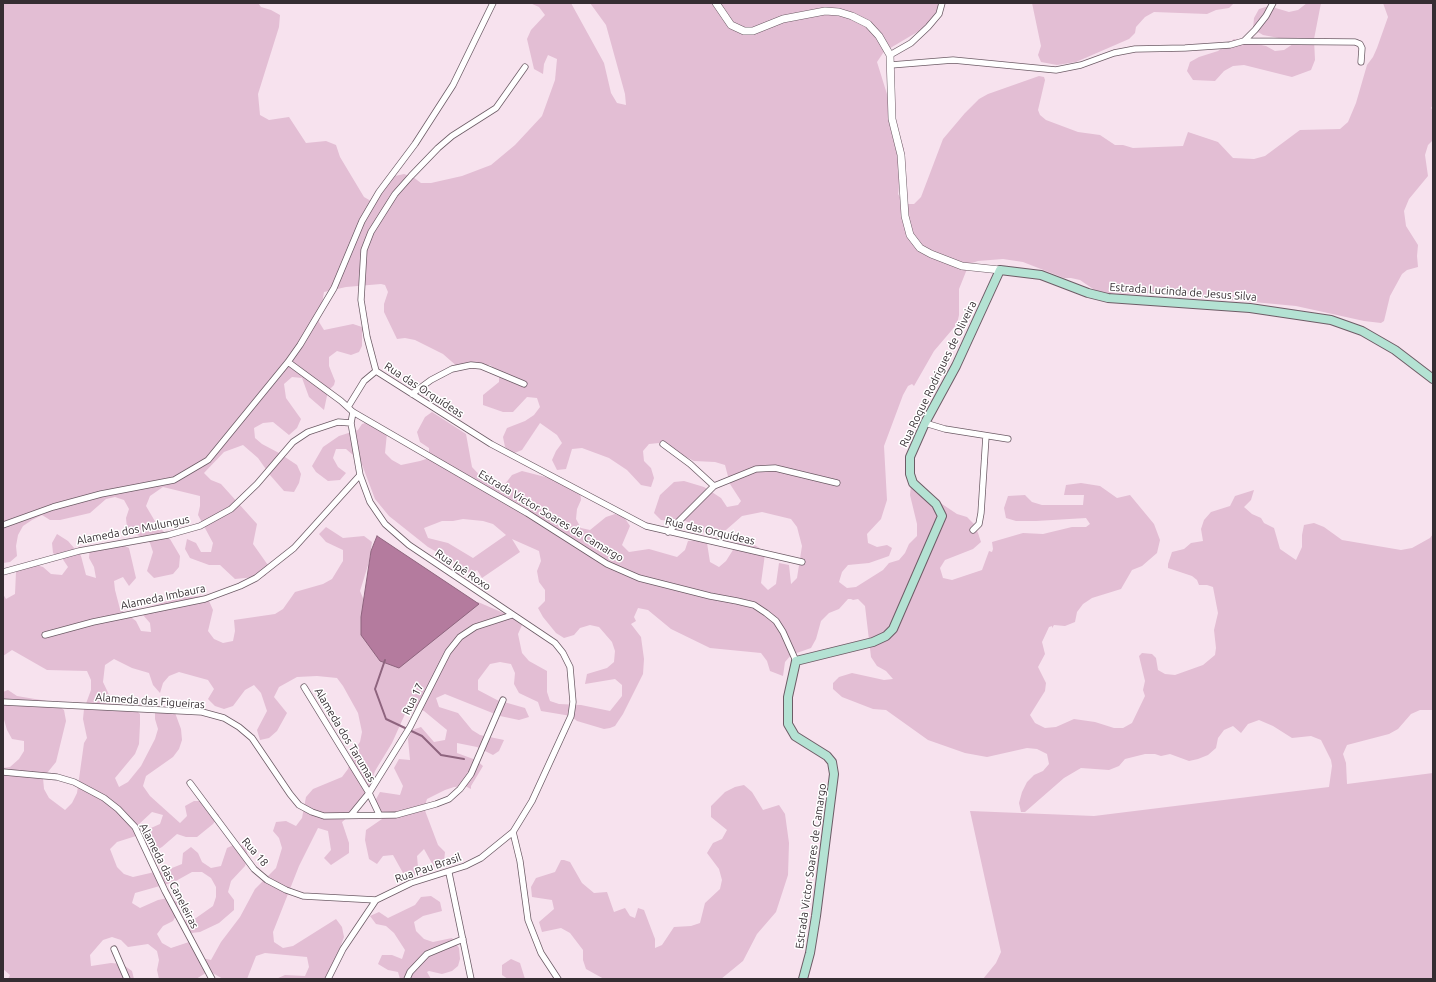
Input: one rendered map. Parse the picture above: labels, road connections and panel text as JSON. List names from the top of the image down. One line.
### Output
{"streets":{"main road":["Estrada Lucinda de Jesus Silva","Rua Roque Rodrigues de Oliveira","Estrada Victor Soares de Camargo"],"street":["Rua das Orquídeas","Alameda dos Mulungus","Rua Ipê Roxo","Alameda Imbaura","Rua 17","Alameda das Figueiras","Alameda dos Tarumas","Rua 18","Rua Pau Brasil","Alameda das Caneleiras"]},"crossings":[["Estrada Lucinda de Jesus Silva","Rua Roque Rodrigues de Oliveira"],["Rua Roque Rodrigues de Oliveira","Estrada Victor Soares de Camargo"],["Alameda dos Mulungus","Rua Ipê Roxo"],["Rua Ipê Roxo","Alameda Imbaura"],["Rua Ipê Roxo","Rua 17"],["Rua Ipê Roxo","Rua Pau Brasil"],["Rua 17","Alameda das Figueiras"],["Rua 17","Alameda dos Tarumas"],["Alameda das Figueiras","Alameda dos Tarumas"],["Rua 18","Rua Pau Brasil"]]}
